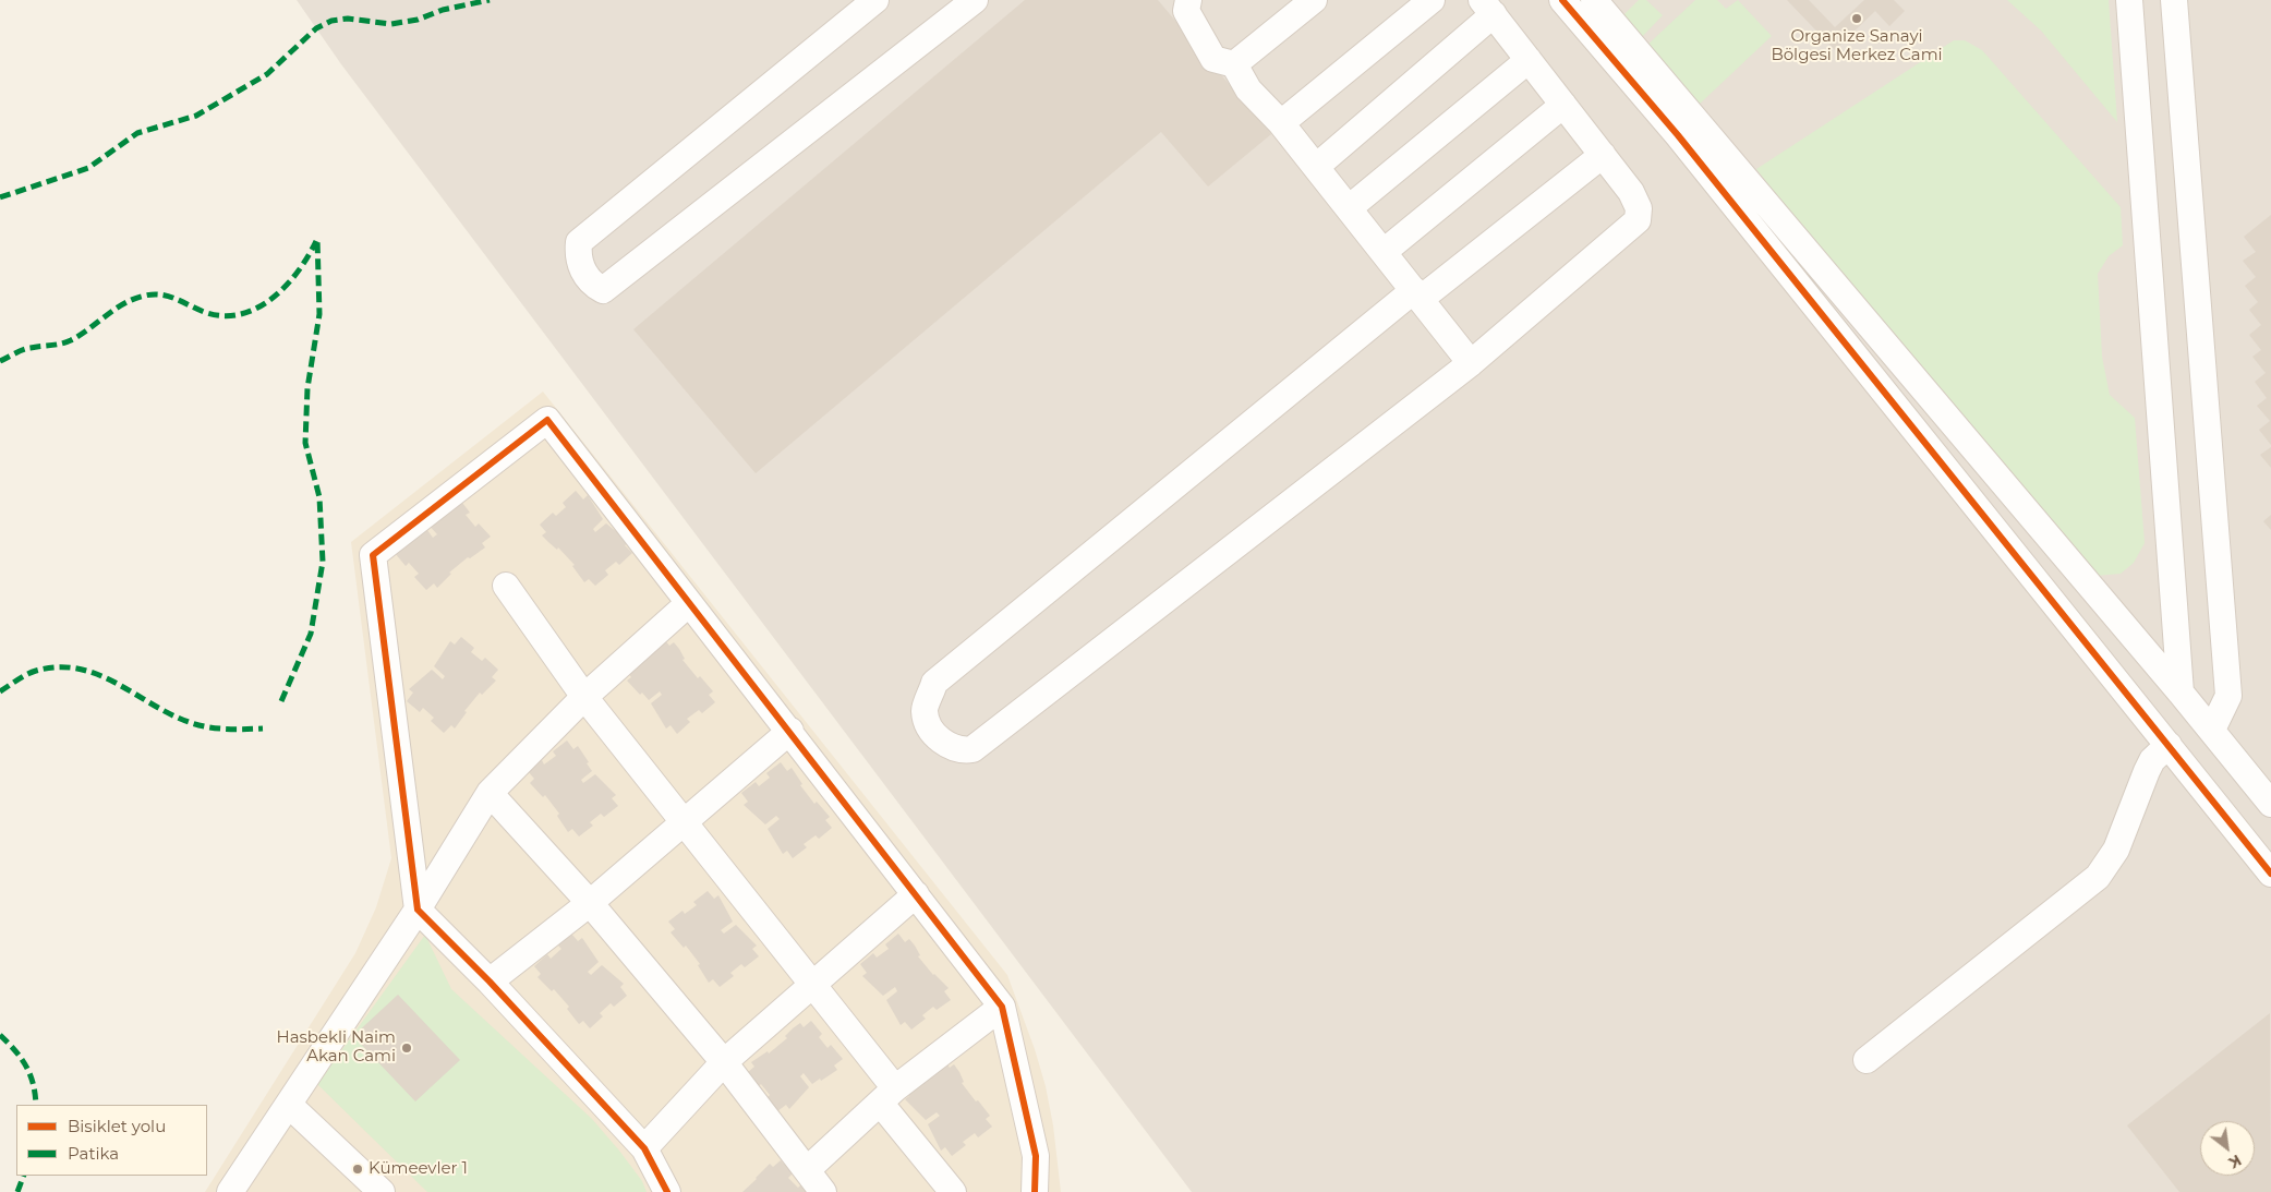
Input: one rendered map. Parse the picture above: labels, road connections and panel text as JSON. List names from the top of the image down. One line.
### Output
{"places":["Organize Sanayi Bölgesi Merkez Cami","Hasbekli Naim Akan Cami","Kümeevler 1"],"legend":["Bisiklet yolu","Patika"],"north":"bottom right"}
